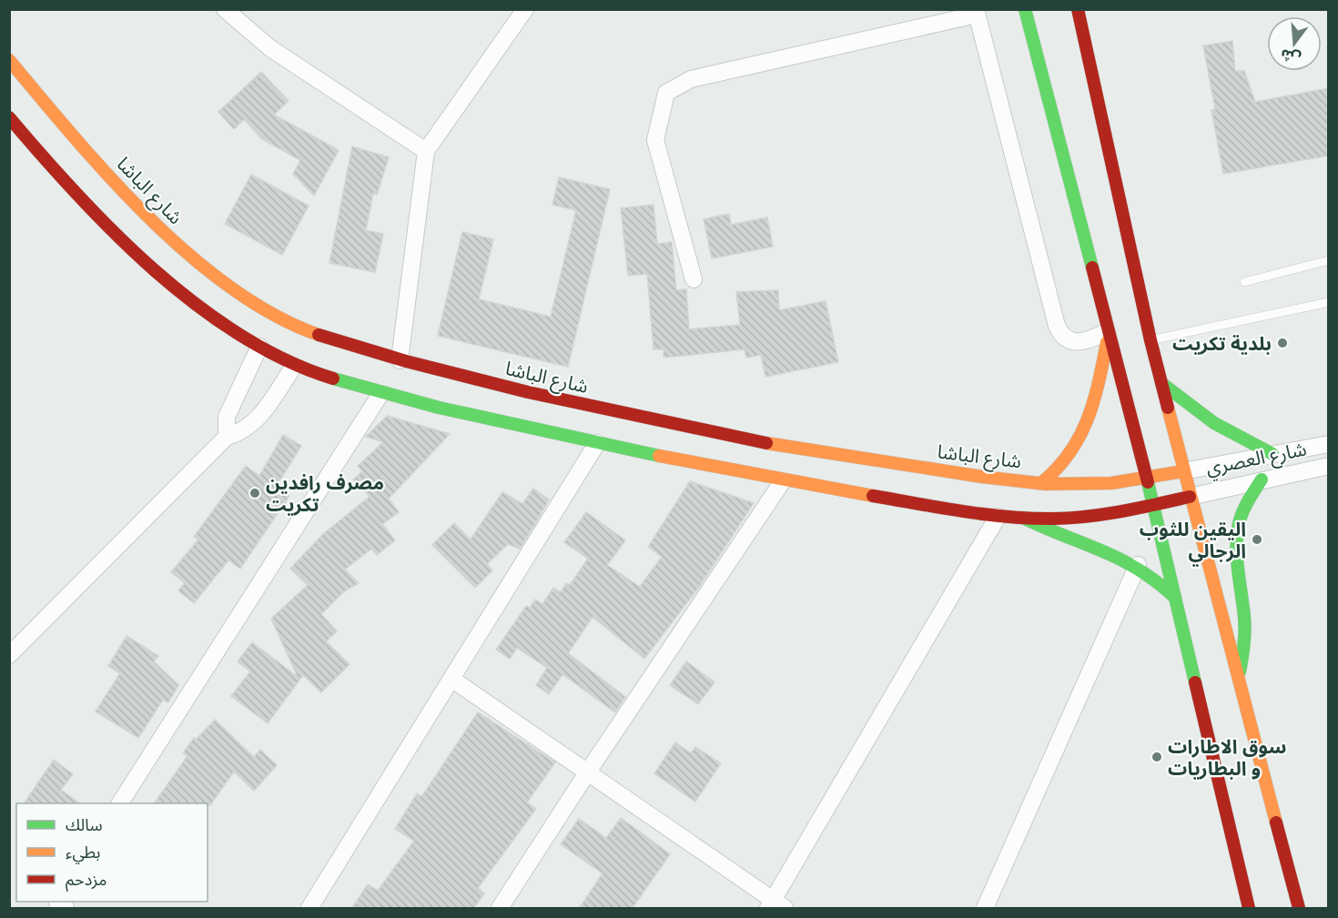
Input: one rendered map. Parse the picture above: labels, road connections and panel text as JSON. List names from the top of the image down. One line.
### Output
{"streets":{"main road":["شارع الباشا"],"street":["شارع العصري"]},"crossings":[["شارع الباشا","شارع العصري"]],"places":["بلدية تكريت","مصرف رافدين تكريت","اليقين للثوب الرجالي","سوق الاطارات و البطاريات"],"legend":["سالك","بطيء","مزدحم"],"north":"bottom"}
